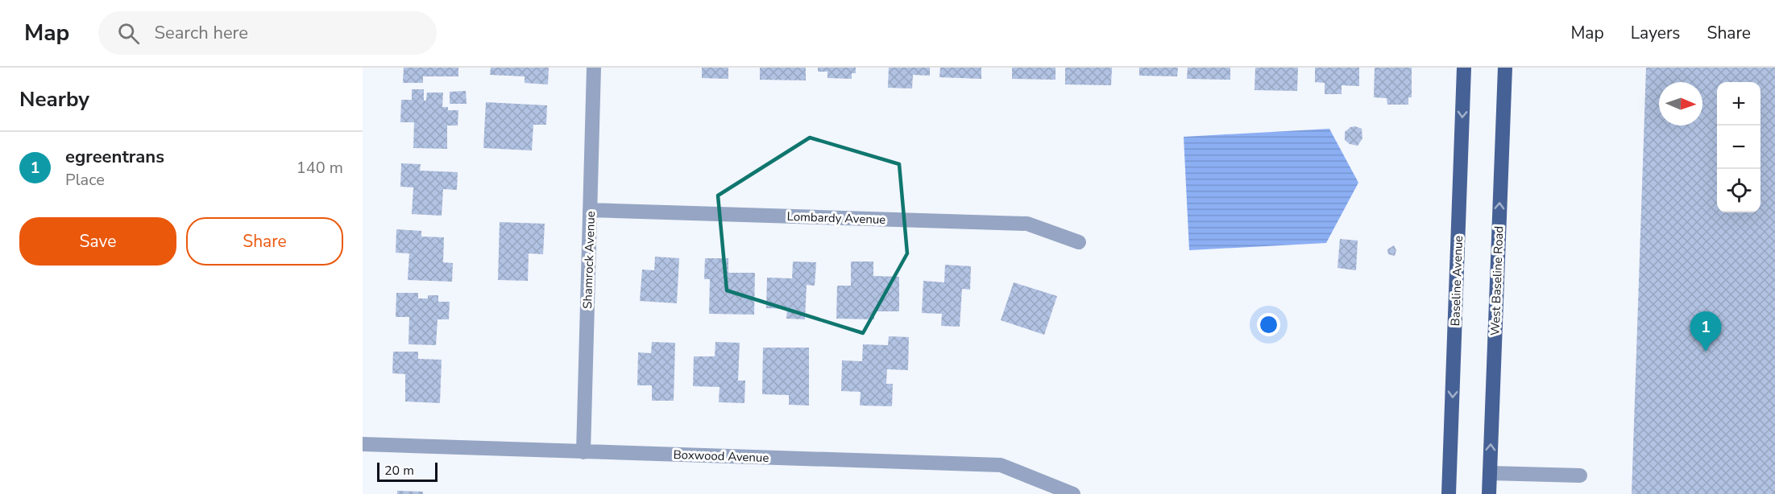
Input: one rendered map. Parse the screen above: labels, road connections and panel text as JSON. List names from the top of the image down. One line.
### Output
{"streets":{"main road":["Baseline Avenue","West Baseline Road"],"street":["Lombardy Avenue","Shamrock Avenue","Boxwood Avenue"]},"crossings":[["Lombardy Avenue","Shamrock Avenue"],["Shamrock Avenue","Boxwood Avenue"]],"one_way":["Baseline Avenue","West Baseline Road"],"scale_bar":"20 m","north":"right","page":{"header":"Map","search":"Search here","nav":["Map","Layers","Share"],"heading":"Nearby","map_buttons":["+","−"],"list":[{"mark":"1","name":"egreentrans","note":"Place","value":"140 m"}],"buttons":["Save","Share"],"pins":"1","scale":"20 m"}}
